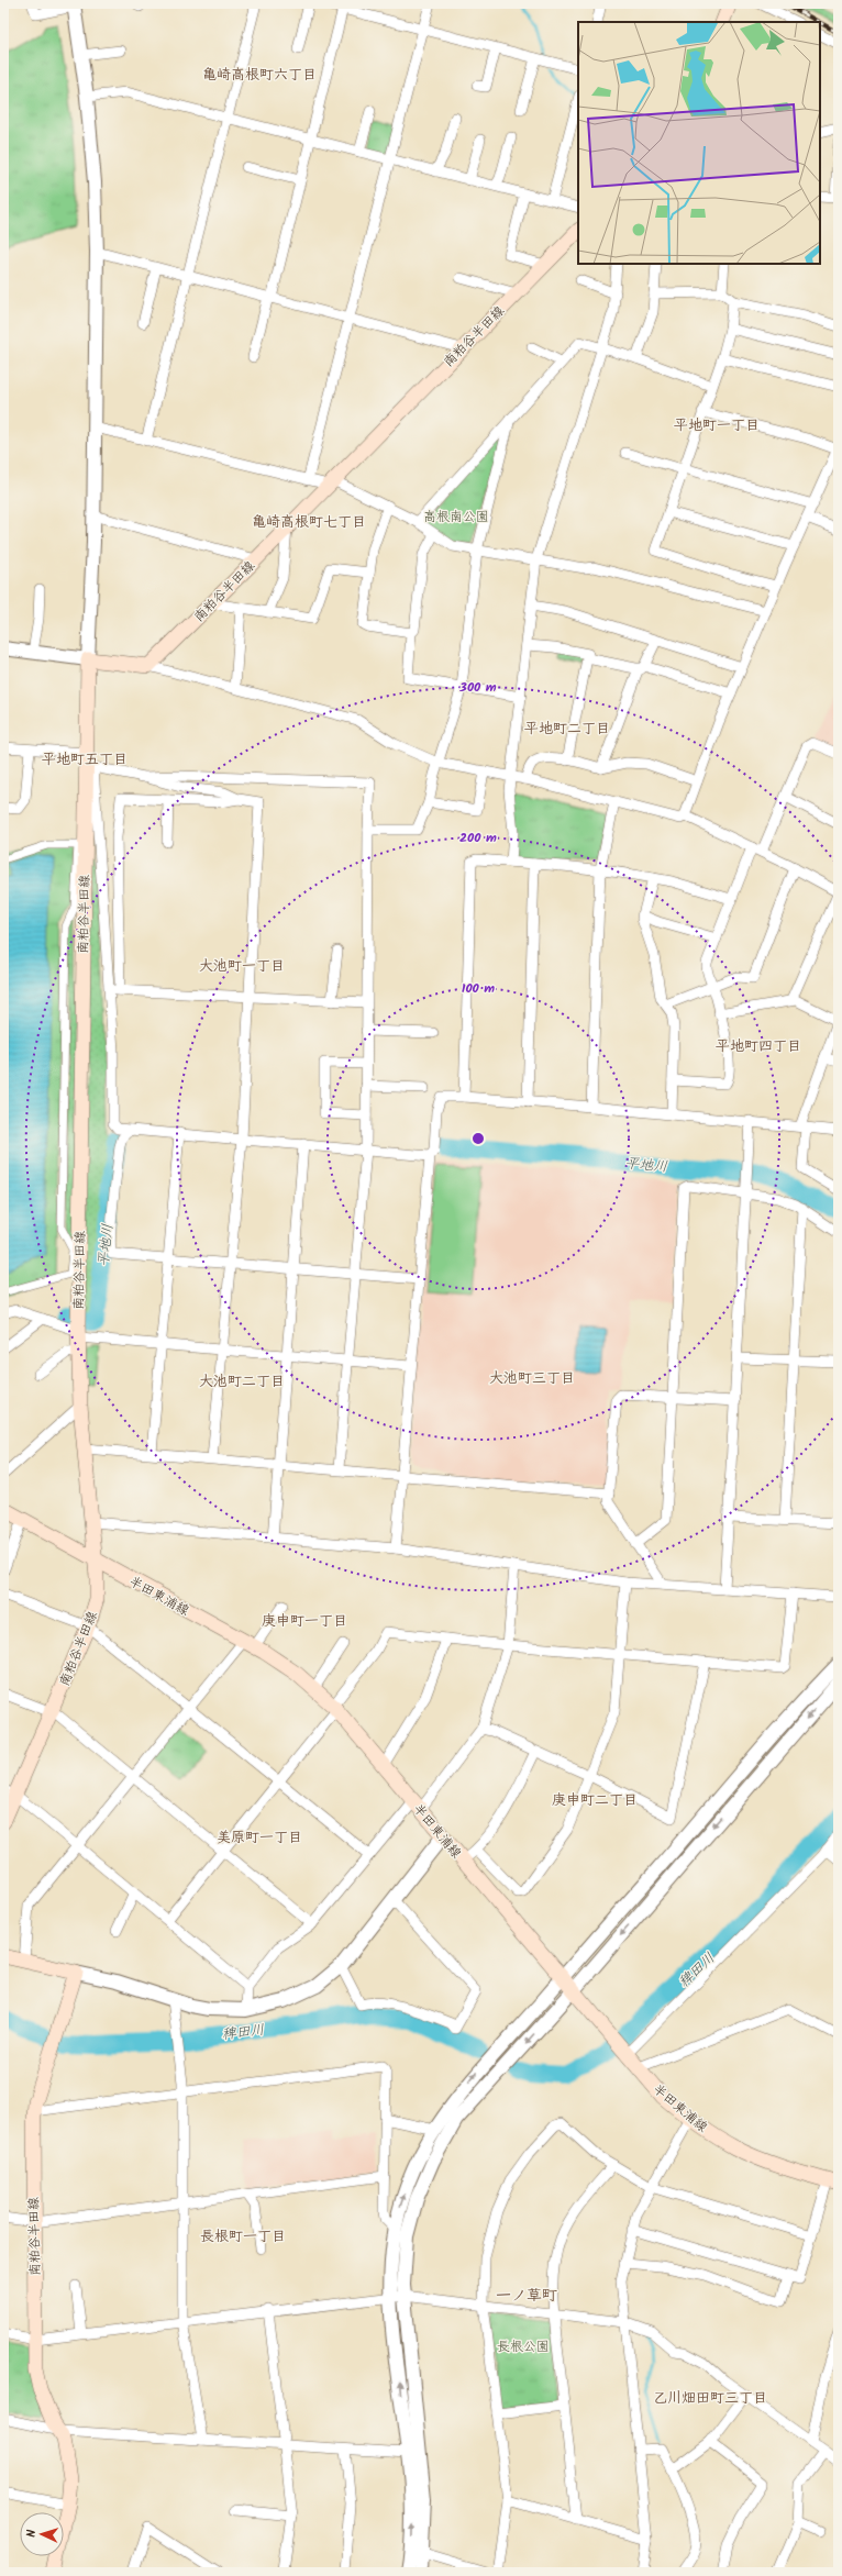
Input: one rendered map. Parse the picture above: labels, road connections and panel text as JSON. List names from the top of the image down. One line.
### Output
{"streets":{"main road":["南粕谷半田線","半田東浦線"]},"crossings":[["南粕谷半田線","半田東浦線"]],"districts":["亀崎高根町六丁目","平地町一丁目","亀崎高根町七丁目","平地町二丁目","平地町五丁目","大池町一丁目","平地町四丁目","大池町三丁目","大池町二丁目","庚申町一丁目","庚申町二丁目","美原町一丁目","長根町一丁目","一ノ草町","乙川畑田町三丁目"],"water":["平地川","稗田川"],"parks":["高根南公園","長根公園"],"north":"left","rings":["300 m","200 m","100 m"]}
